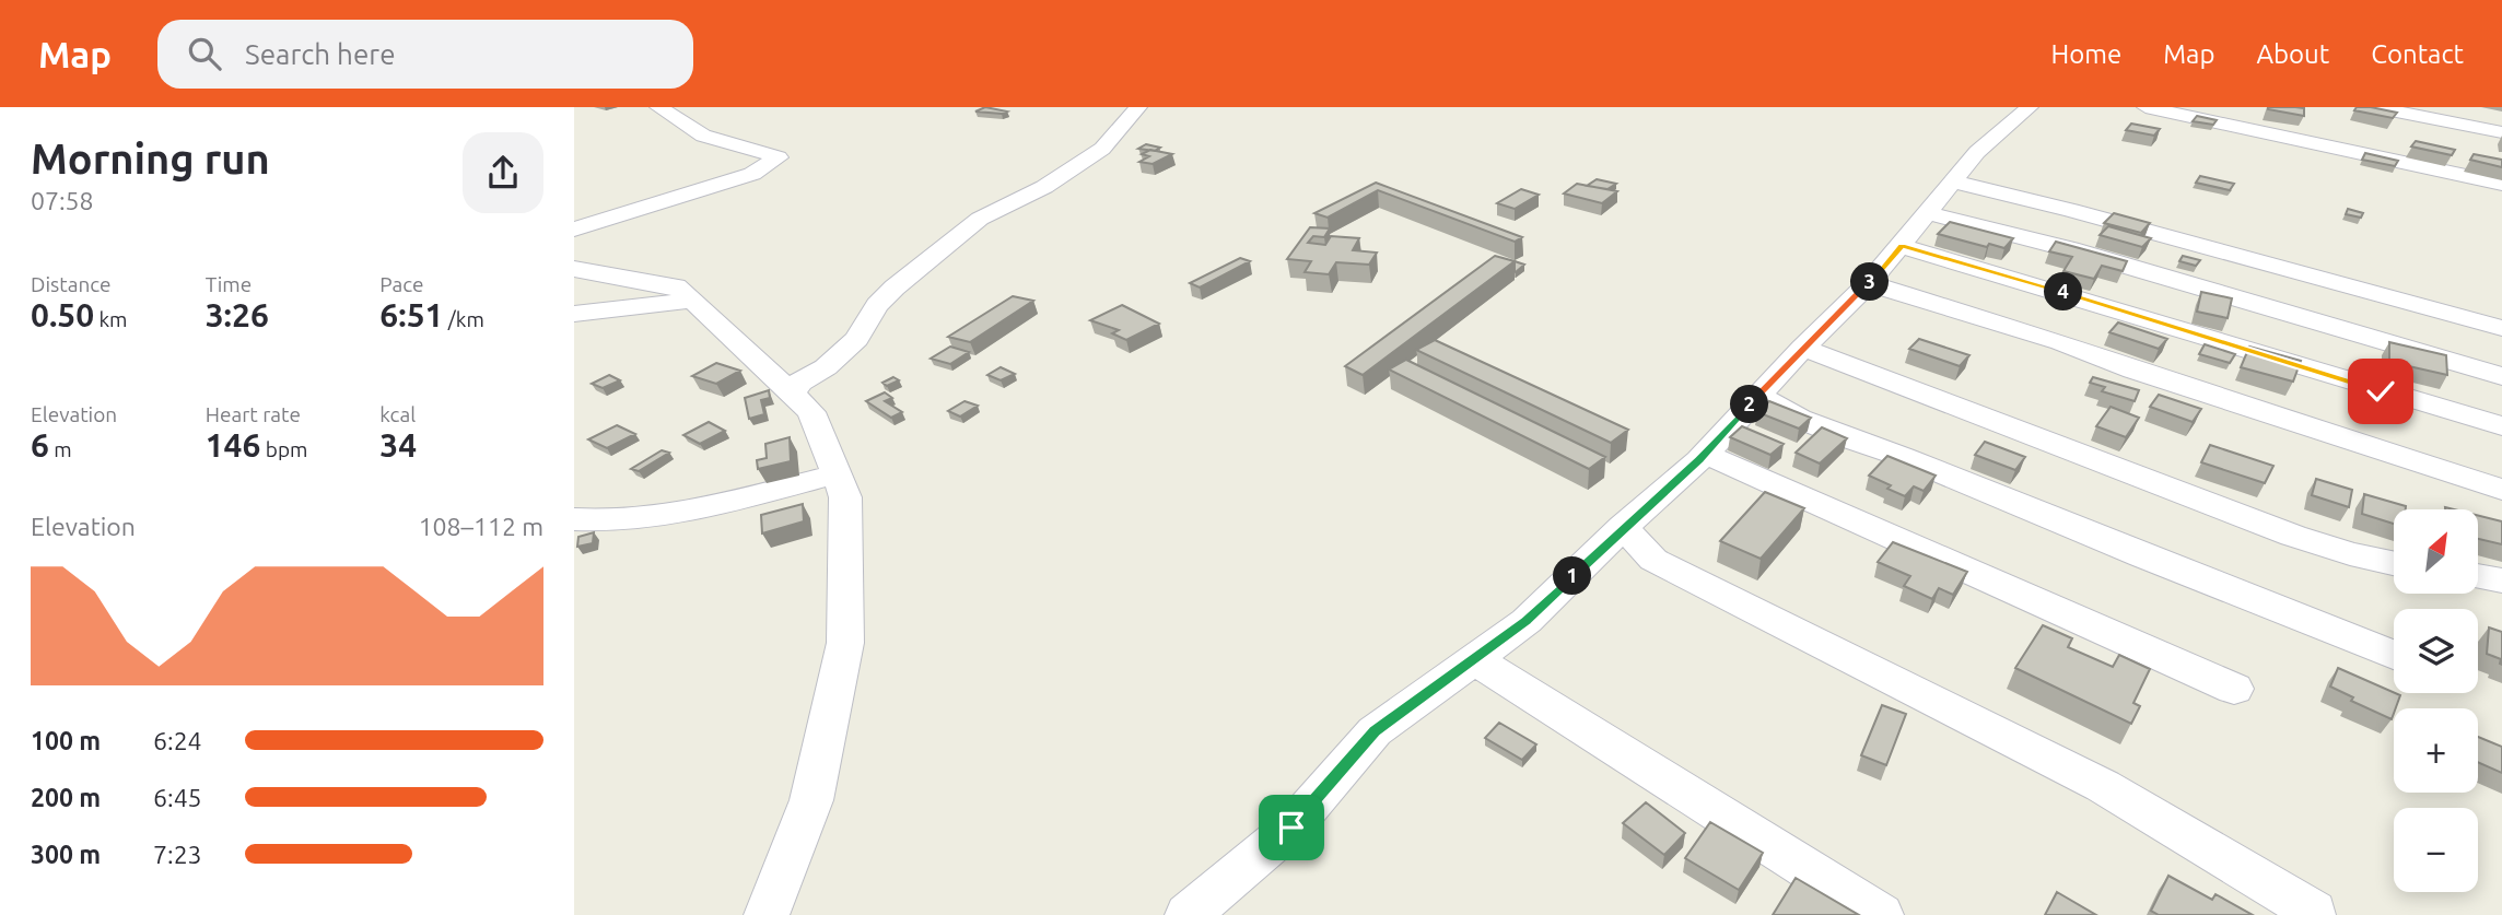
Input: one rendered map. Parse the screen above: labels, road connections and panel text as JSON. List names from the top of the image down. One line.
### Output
{"north":"top right","page":{"header":"Map","search":"Search here","nav":["Home","Map","About","Contact"],"heading":["Morning run","07:58"],"stats":[["Distance","0.50 km"],["Time","3:26"],["Pace","6:51 /km"],["Elevation","6 m"],["Heart rate","146 bpm"],["kcal","34"]],"pins":["3","4","2","1"],"chart":["Elevation","108–112 m"],"map_buttons":["+","−"],"list":[{"name":"100 m","note":"6:24"},{"name":"200 m","note":"6:45"},{"name":"300 m","note":"7:23"}]}}
